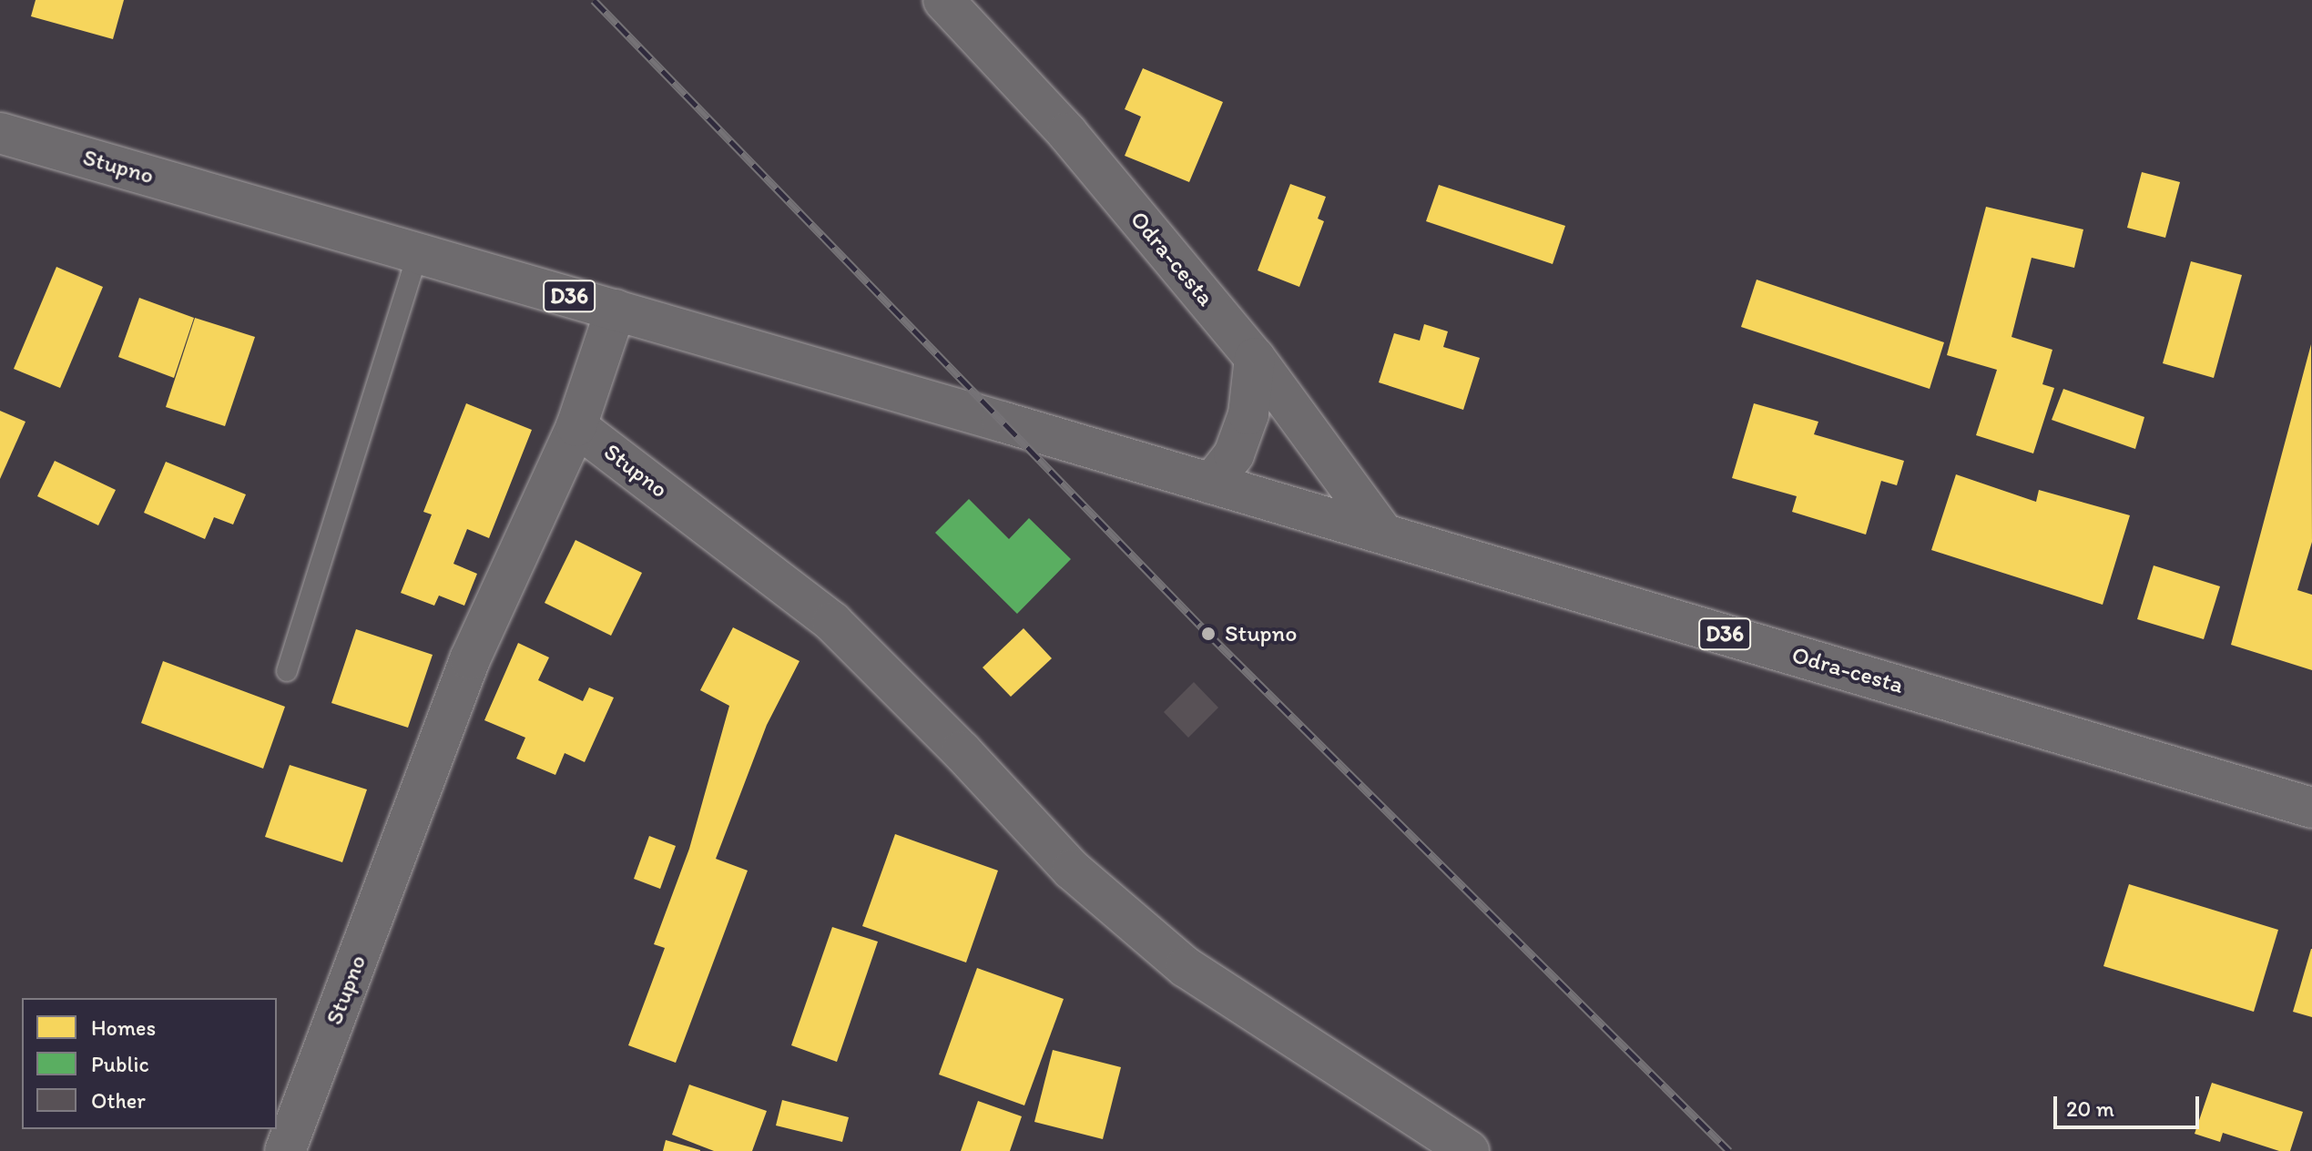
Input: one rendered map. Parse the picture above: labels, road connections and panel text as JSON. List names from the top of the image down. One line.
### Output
{"streets":{"street":["Stupno","Odra-cesta","D36"]},"crossings":[["Stupno","Odra-cesta"]],"places":["Stupno"],"legend":["Homes","Public","Other"],"scale_bar":"20 m"}
